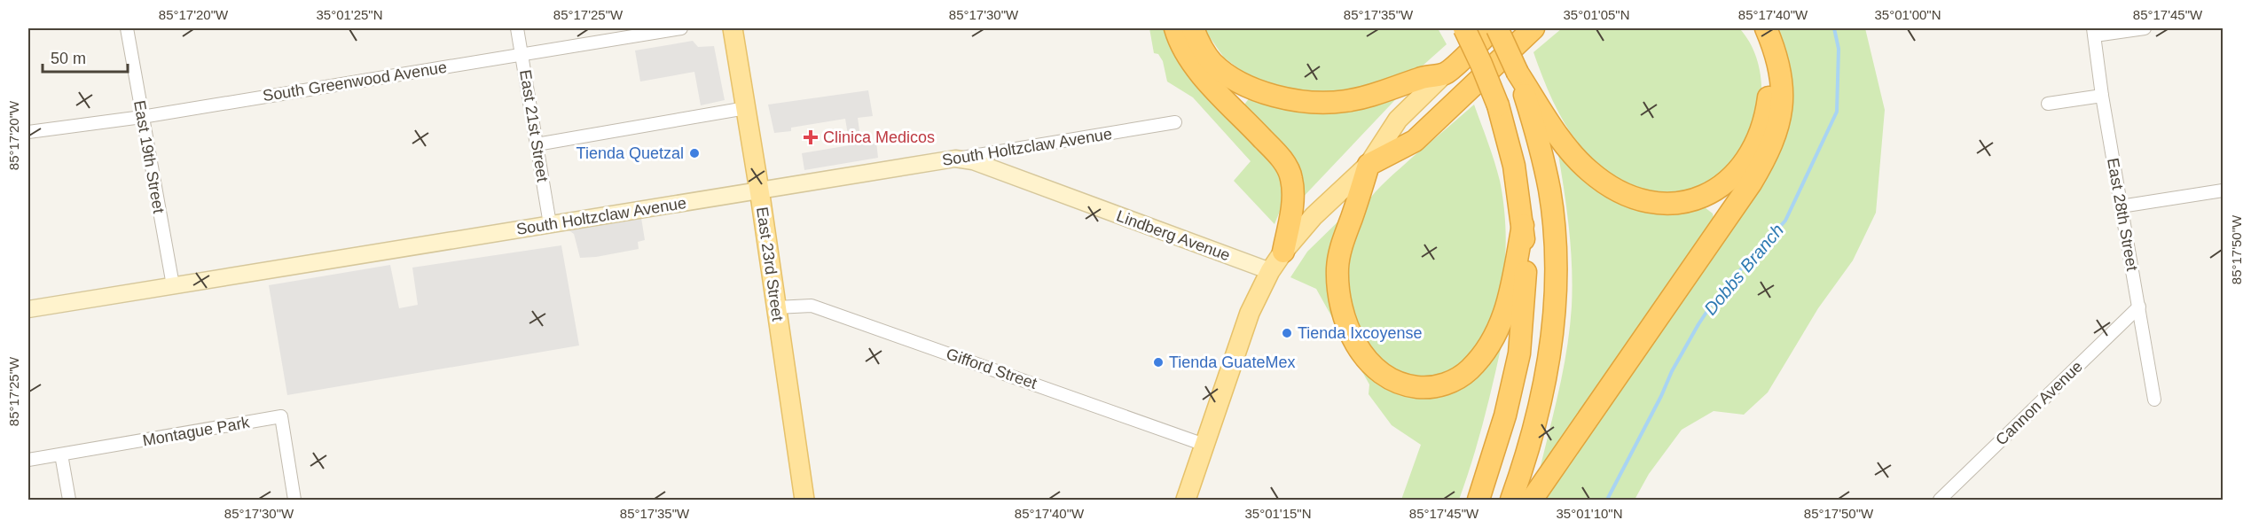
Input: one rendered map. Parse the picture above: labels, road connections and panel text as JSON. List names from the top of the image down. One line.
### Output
{"streets":{"main road":["South Holtzclaw Avenue","Lindberg Avenue","East 23rd Street"],"street":["South Greenwood Avenue","East 21st Street","East 19th Street","East 28th Street","Gifford Street","Cannon Avenue","Montague Park"]},"crossings":[["South Greenwood Avenue","East 21st Street"],["South Greenwood Avenue","East 19th Street"],["East 21st Street","South Holtzclaw Avenue"],["South Holtzclaw Avenue","East 19th Street"],["South Holtzclaw Avenue","Lindberg Avenue"],["South Holtzclaw Avenue","East 23rd Street"],["East 28th Street","Cannon Avenue"],["East 23rd Street","Gifford Street"]],"water":["Dobbs Branch"],"places":{"health":["Clinica Medicos"],"other":["Tienda Quetzal","Tienda Ixcoyense","Tienda GuateMex"]},"scale_bar":"50 m","coordinates":["85°17'20\"W","35°01'25\"N","85°17'25\"W","85°17'30\"W","85°17'35\"W","35°01'05\"N","85°17'40\"W","35°01'00\"N","85°17'45\"W","85°17'50\"W","35°01'15\"N","35°01'10\"N"]}
